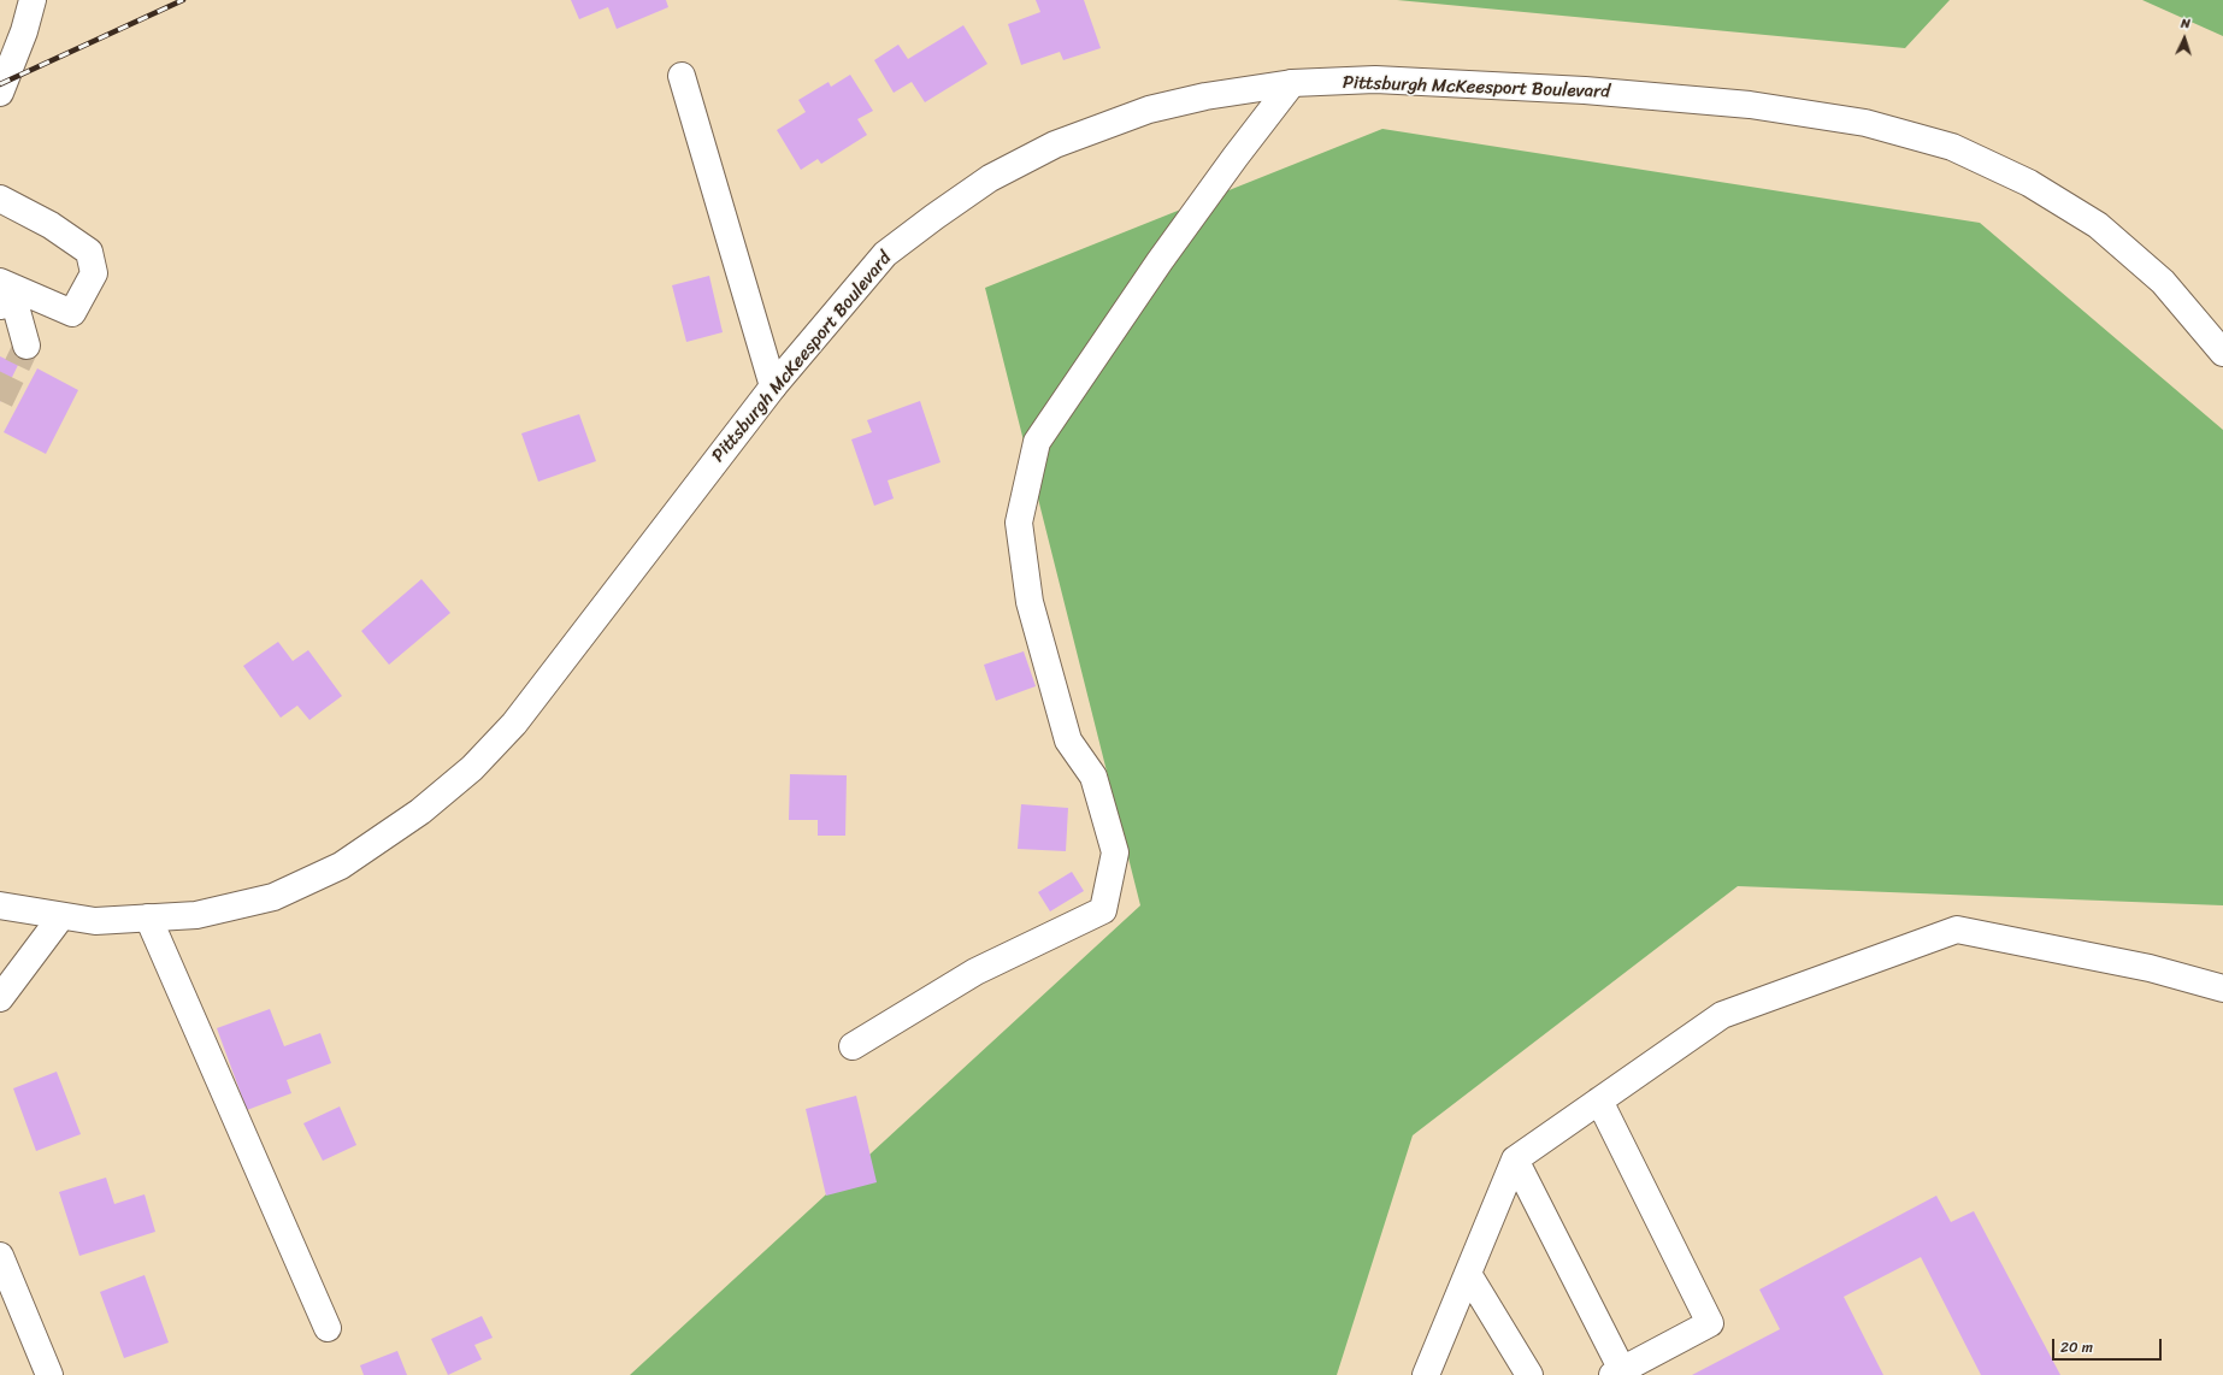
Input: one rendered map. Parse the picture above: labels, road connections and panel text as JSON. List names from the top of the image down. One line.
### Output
{"streets":{"main road":["Pittsburgh McKeesport Boulevard"]},"scale_bar":"20 m","north":"top"}
